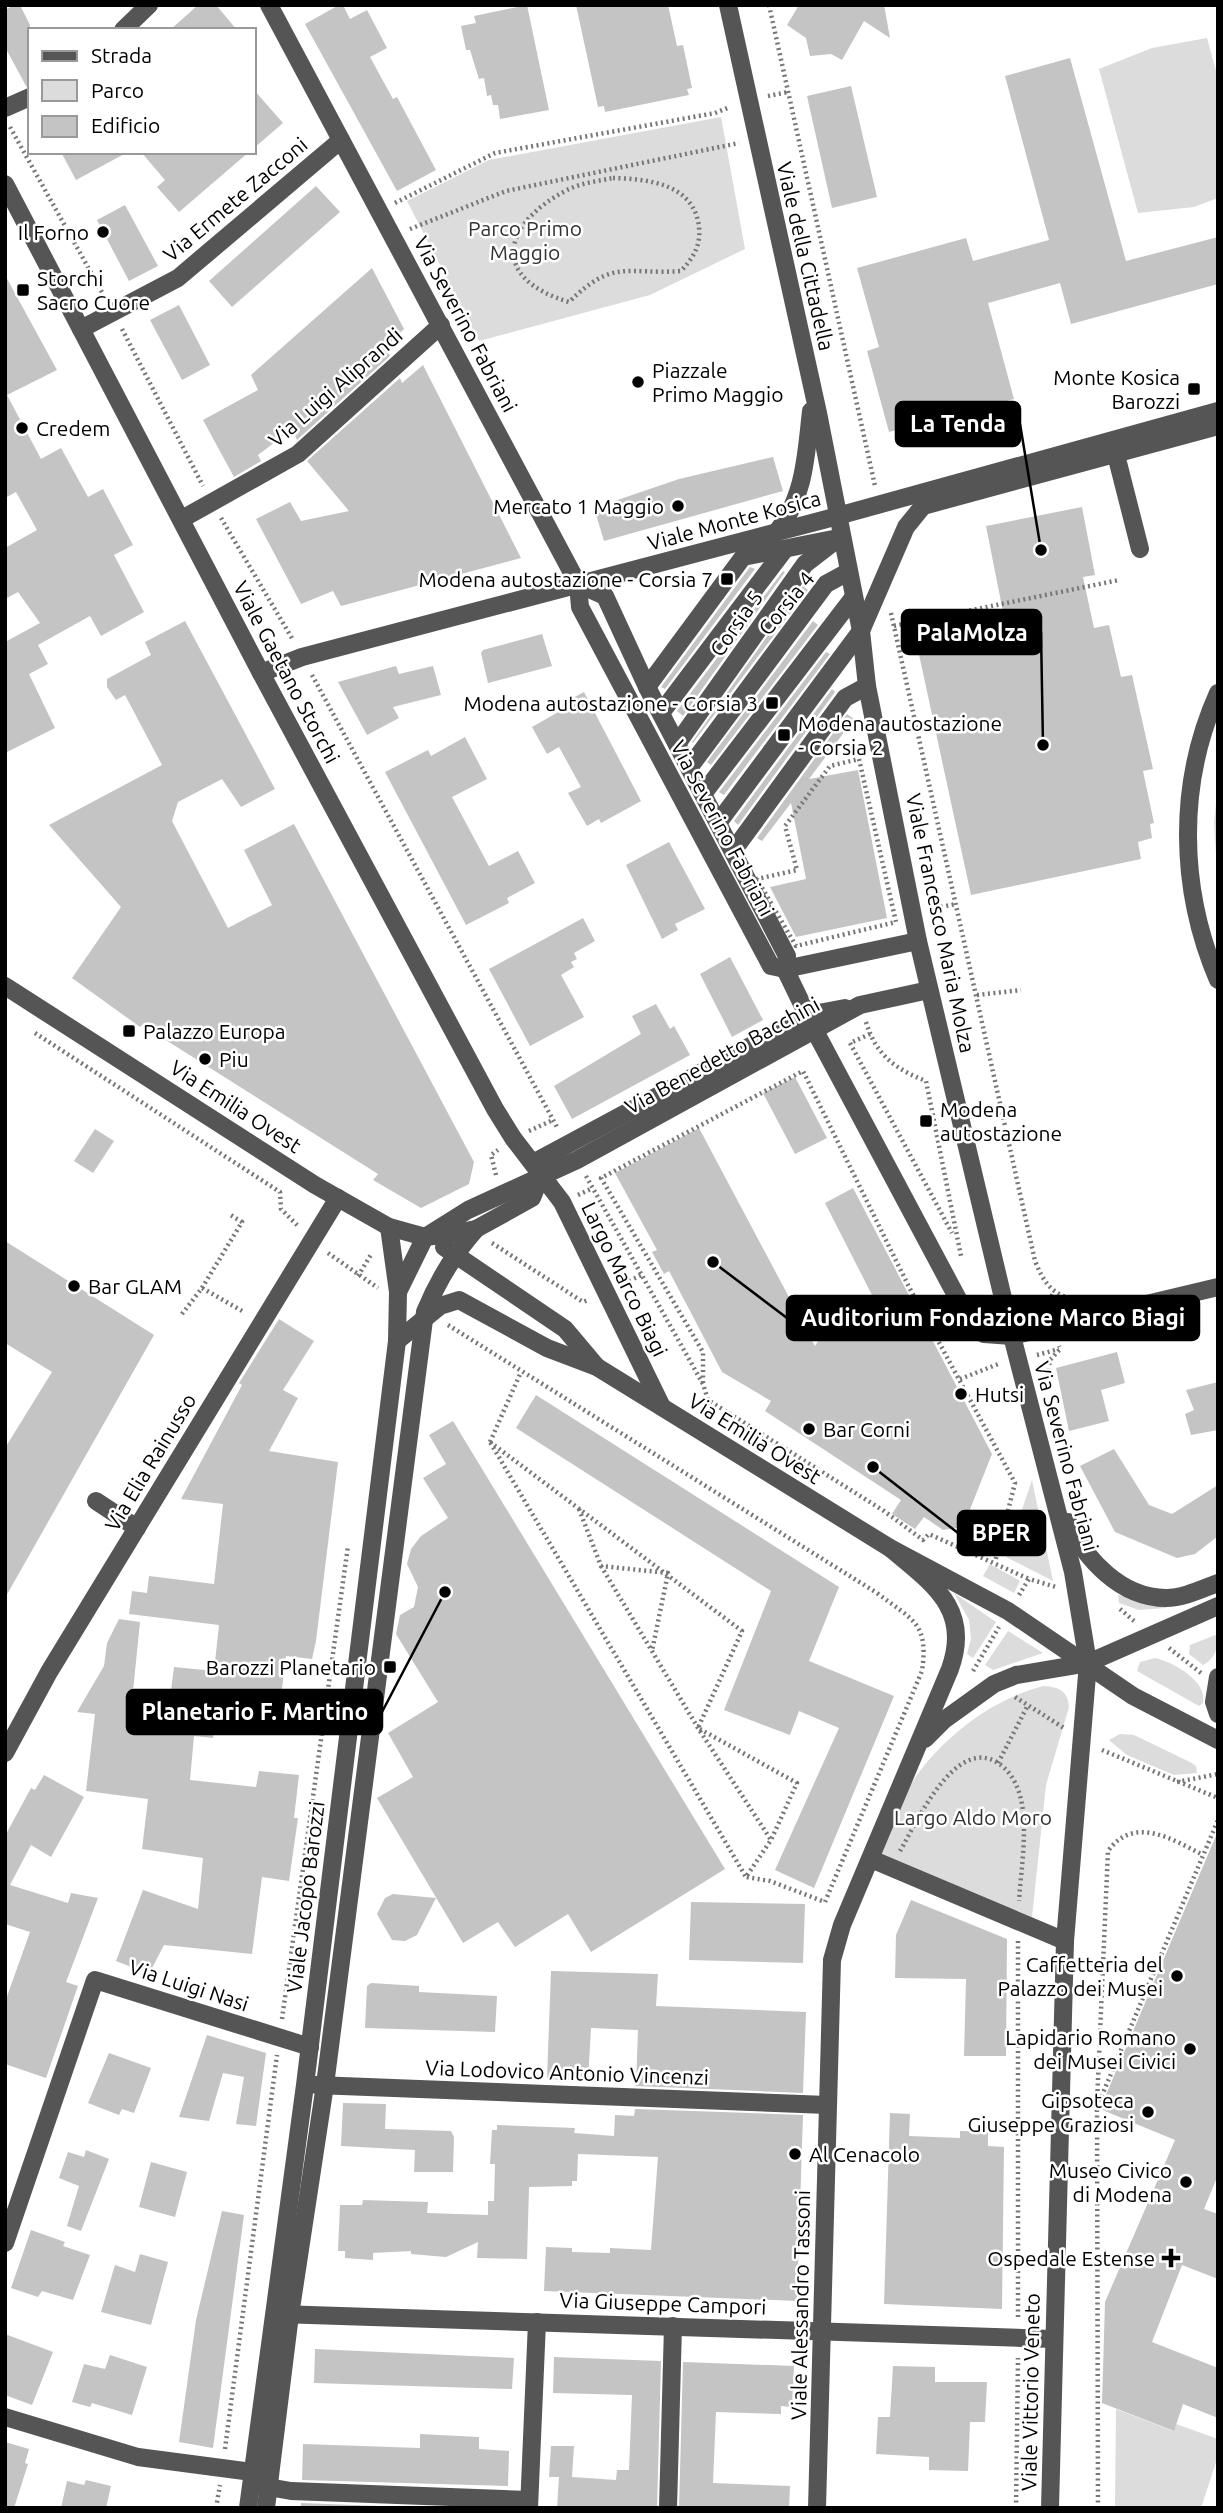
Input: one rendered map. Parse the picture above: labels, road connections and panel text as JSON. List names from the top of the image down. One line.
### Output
{"streets":{"street":["Via Ermete Zacconi","Viale della Cittadella","Via Severino Fabriani","Via Luigi Aliprandi","Viale Monte Kosica","Corsia 4","Corsia 5","Viale Gaetano Storchi","Viale Francesco Maria Molza","Via Benedetto Bacchini","Via Emilia Ovest","Largo Marco Biagi","Via Elia Rainusso","Viale Jacopo Barozzi","Via Luigi Nasi","Via Lodovico Antonio Vincenzi","Via Giuseppe Campori","Viale Alessandro Tassoni","Viale Vittorio Veneto"]},"crossings":[["Via Ermete Zacconi","Via Severino Fabriani"],["Via Ermete Zacconi","Viale Gaetano Storchi"],["Viale della Cittadella","Viale Monte Kosica"],["Viale della Cittadella","Viale Francesco Maria Molza"],["Via Severino Fabriani","Via Luigi Aliprandi"],["Via Severino Fabriani","Viale Monte Kosica"],["Via Severino Fabriani","Viale Francesco Maria Molza"],["Via Severino Fabriani","Via Benedetto Bacchini"],["Via Luigi Aliprandi","Viale Gaetano Storchi"],["Viale Monte Kosica","Viale Gaetano Storchi"],["Viale Monte Kosica","Viale Francesco Maria Molza"],["Corsia 4","Viale Francesco Maria Molza"],["Corsia 5","Viale Francesco Maria Molza"],["Viale Gaetano Storchi","Via Benedetto Bacchini"],["Viale Gaetano Storchi","Largo Marco Biagi"],["Viale Francesco Maria Molza","Via Benedetto Bacchini"],["Via Benedetto Bacchini","Via Emilia Ovest"],["Via Benedetto Bacchini","Largo Marco Biagi"],["Via Emilia Ovest","Largo Marco Biagi"],["Via Emilia Ovest","Via Elia Rainusso"],["Viale Jacopo Barozzi","Via Luigi Nasi"],["Viale Jacopo Barozzi","Via Lodovico Antonio Vincenzi"],["Viale Jacopo Barozzi","Via Giuseppe Campori"],["Via Lodovico Antonio Vincenzi","Viale Alessandro Tassoni"],["Via Giuseppe Campori","Viale Alessandro Tassoni"],["Via Giuseppe Campori","Viale Vittorio Veneto"]],"parks":["Parco Primo Maggio","Largo Aldo Moro"],"places":{"other":["Il Forno","Piazzale Primo Maggio","Credem","Mercato 1 Maggio","La Tenda","PalaMolza","Piu","Auditorium Fondazione Marco Biagi","Bar GLAM","Hutsi","Bar Corni","BPER","Planetario F. Martino","Caffetteria del Palazzo dei Musei","Lapidario Romano dei Musei Civici","Gipsoteca Giuseppe Graziosi","Al Cenacolo","Museo Civico di Modena"],"transit":["Storchi Sacro Cuore","Monte Kosica Barozzi","Modena autostazione - Corsia 7","Modena autostazione - Corsia 3","Modena autostazione - Corsia 2","Palazzo Europa","Modena autostazione","Barozzi Planetario"],"health":["Ospedale Estense"]},"legend":["Strada","Parco","Edificio"]}
